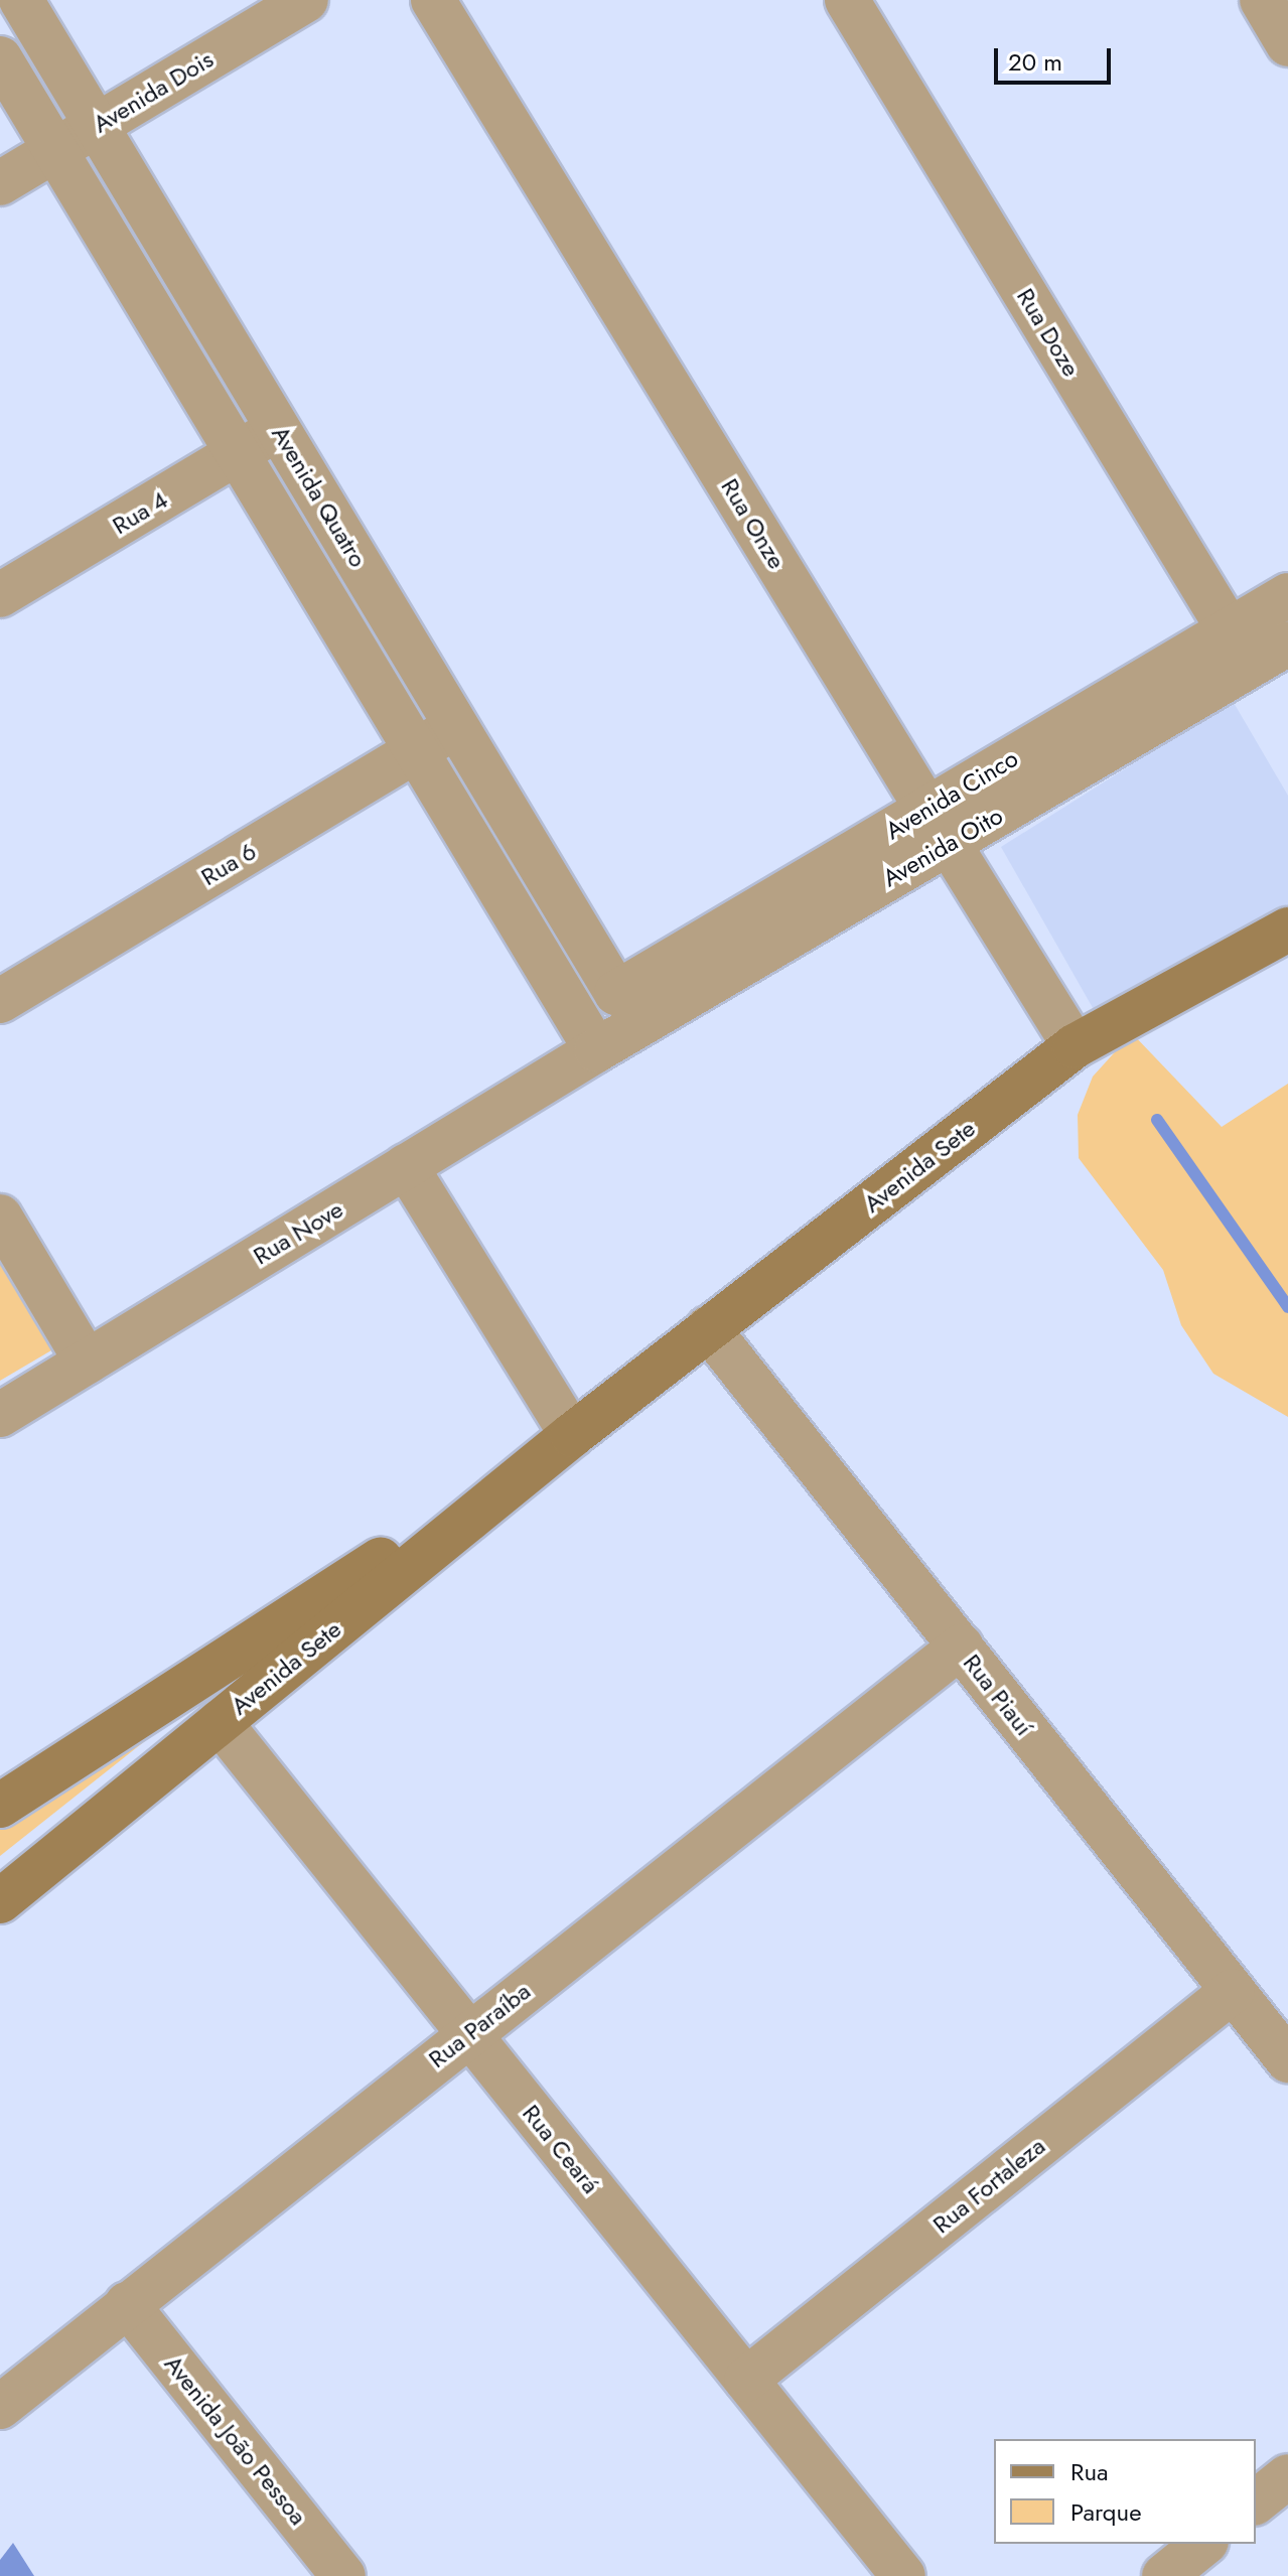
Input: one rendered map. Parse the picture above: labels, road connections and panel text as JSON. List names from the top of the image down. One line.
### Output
{"streets":{"main road":["Avenida Sete"],"street":["Avenida Dois","Rua Doze","Avenida Quatro","Rua 4","Rua Onze","Avenida Cinco","Avenida Oito","Rua 6","Rua Nove","Rua Piauí","Rua Paraíba","Rua Ceará","Rua Fortaleza","Avenida João Pessoa"]},"crossings":[["Avenida Dois","Avenida Quatro"],["Rua Doze","Avenida Oito"],["Avenida Quatro","Rua 4"],["Avenida Quatro","Avenida Cinco"],["Avenida Quatro","Avenida Oito"],["Avenida Quatro","Rua 6"],["Avenida Quatro","Rua Nove"],["Rua Onze","Avenida Cinco"],["Rua Onze","Avenida Oito"],["Rua Onze","Avenida Sete"],["Avenida Cinco","Avenida Oito"],["Avenida Oito","Rua Nove"],["Avenida Sete","Rua Piauí"],["Avenida Sete","Rua Ceará"],["Rua Piauí","Rua Paraíba"],["Rua Piauí","Rua Fortaleza"],["Rua Paraíba","Rua Ceará"],["Rua Paraíba","Avenida João Pessoa"],["Rua Ceará","Rua Fortaleza"]],"legend":["Rua","Parque"],"scale_bar":"20 m"}
